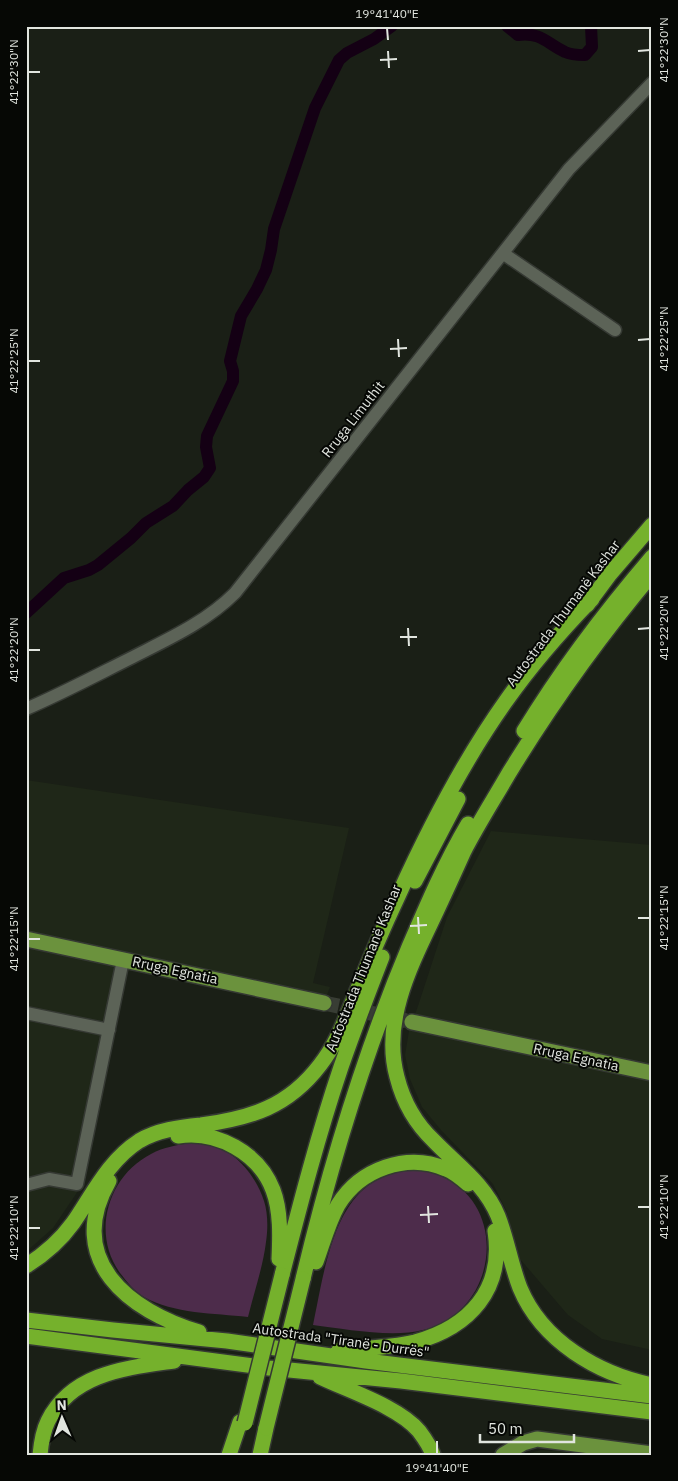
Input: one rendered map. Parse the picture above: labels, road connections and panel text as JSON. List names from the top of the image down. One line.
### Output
{"streets":{"highway":["Autostrada Thumanë Kashar","Autostrada \"Tiranë - Durrës\""],"main road":["Rruga Egnatia"],"street":["Rruga Limuthit"]},"scale_bar":"50 m","north":"top","coordinates":["19°41'40\"E","41°22'30\"N","41°22'25\"N","41°22'20\"N","41°22'15\"N","41°22'10\"N"]}
